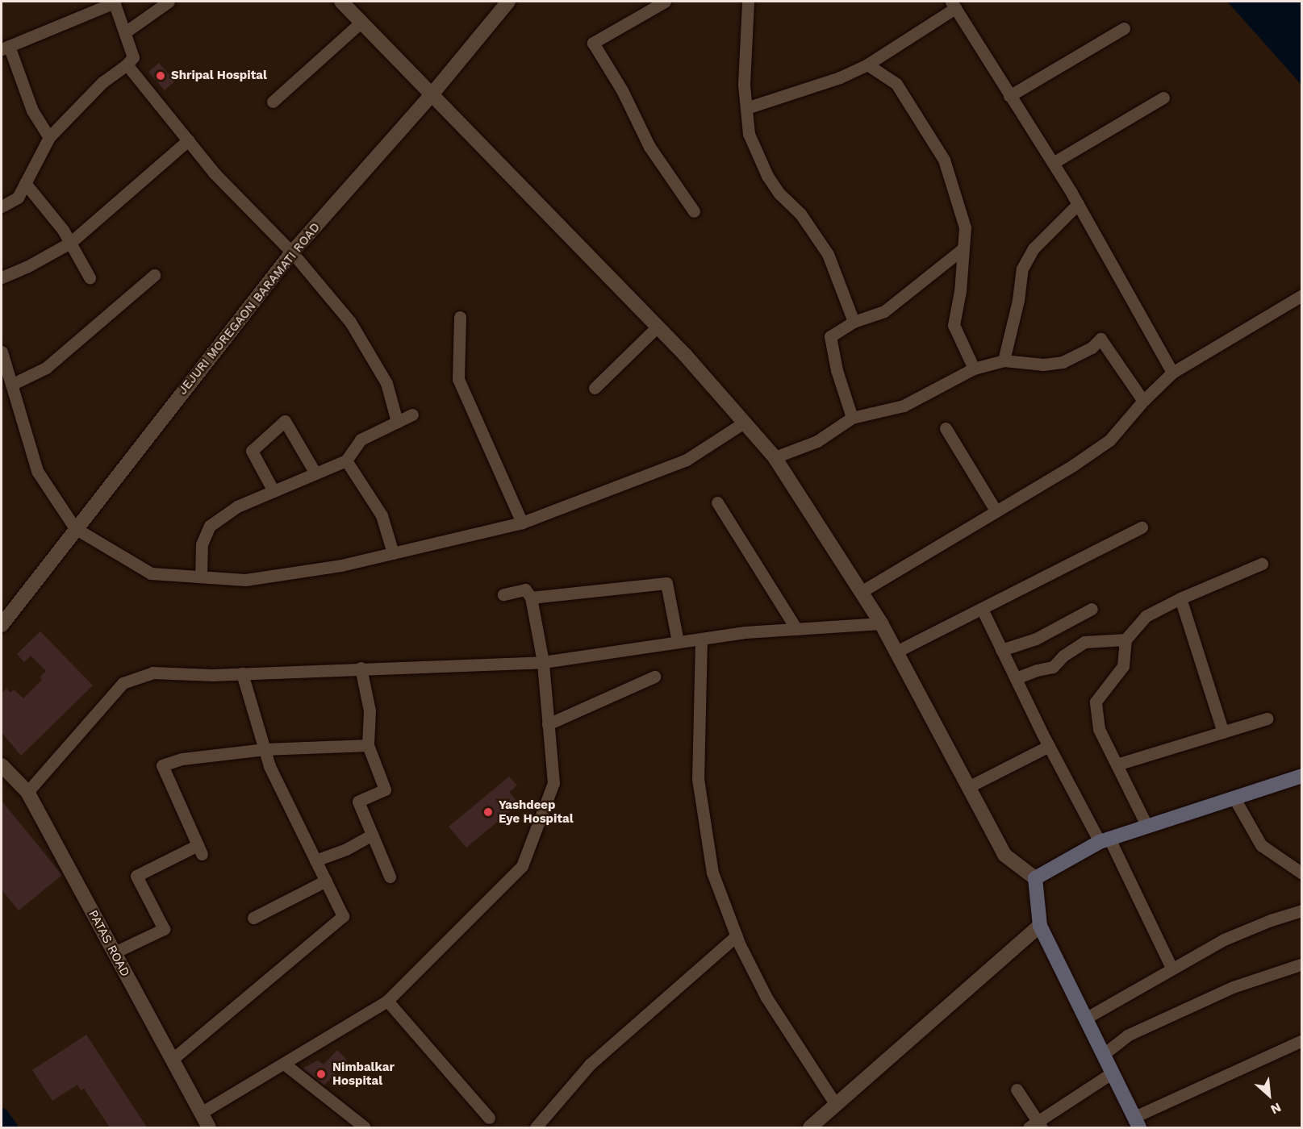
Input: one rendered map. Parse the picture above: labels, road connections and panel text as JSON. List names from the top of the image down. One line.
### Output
{"streets":{"street":["JEJURI MOREGAON BARAMATI ROAD","PATAS ROAD"]},"places":["Shripal Hospital","Yashdeep Eye Hospital","Nimbalkar Hospital"],"north":"bottom right"}
